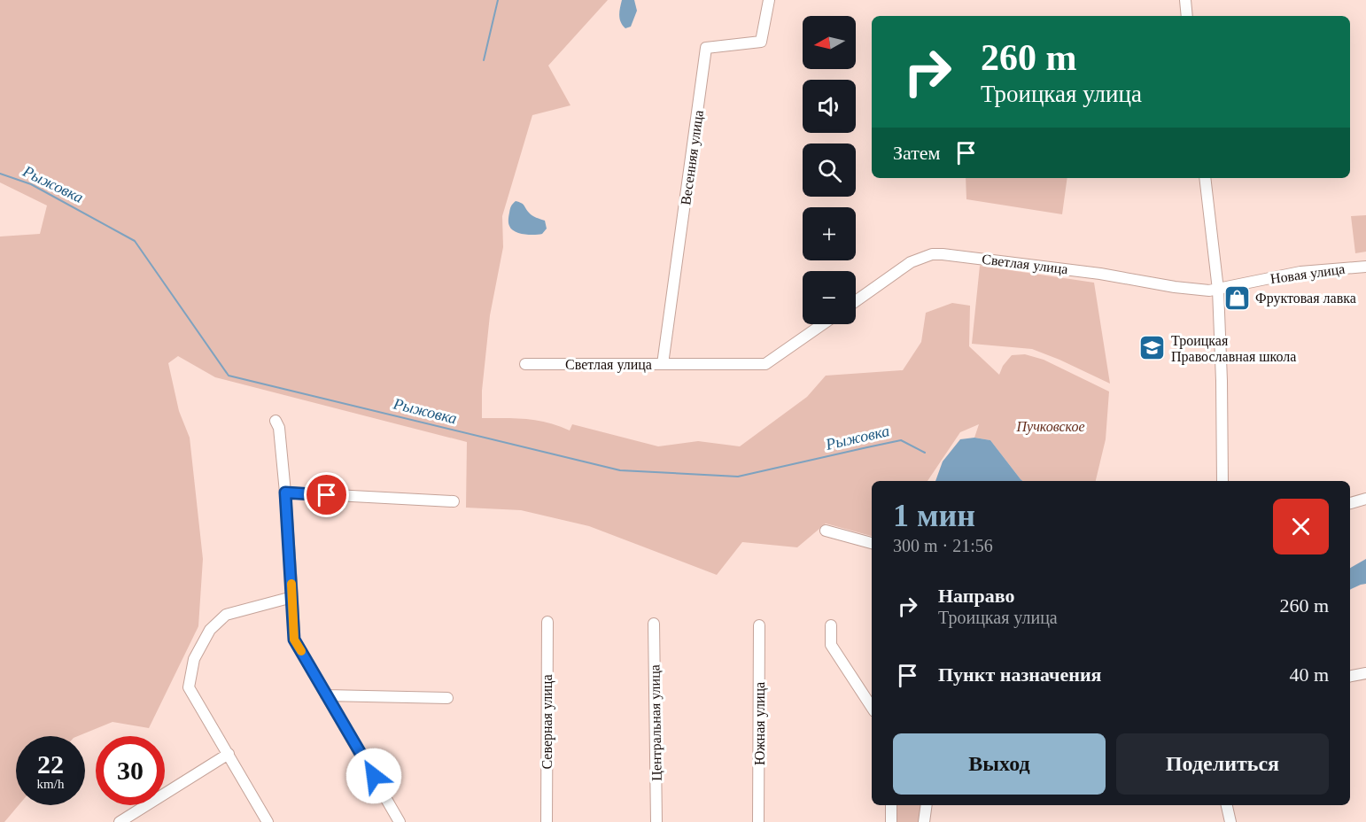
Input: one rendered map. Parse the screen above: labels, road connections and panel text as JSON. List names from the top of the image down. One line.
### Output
{"streets":{"street":["Весенняя улица","Светлая улица","Новая улица","Северная улица","Центральная улица","Южная улица"]},"crossings":[["Весенняя улица","Светлая улица"],["Светлая улица","Новая улица"]],"water":["Рыжовка"],"parks":["Пучковское"],"places":{"shop":["Фруктовая лавка"],"school or university":["Троицкая Православная школа"]},"north":"left","page":{"map_buttons":["+","−"],"turn":["260 m","Троицкая улица"],"then":"Затем","heading":["1 мин","300 m · 21:56"],"list":[{"name":"Направо","note":"Троицкая улица","value":"260 m"},{"name":"Пункт назначения","value":"40 m"}],"buttons":["Выход","Поделиться"],"speed":"22 km/h","limit":"30"}}
